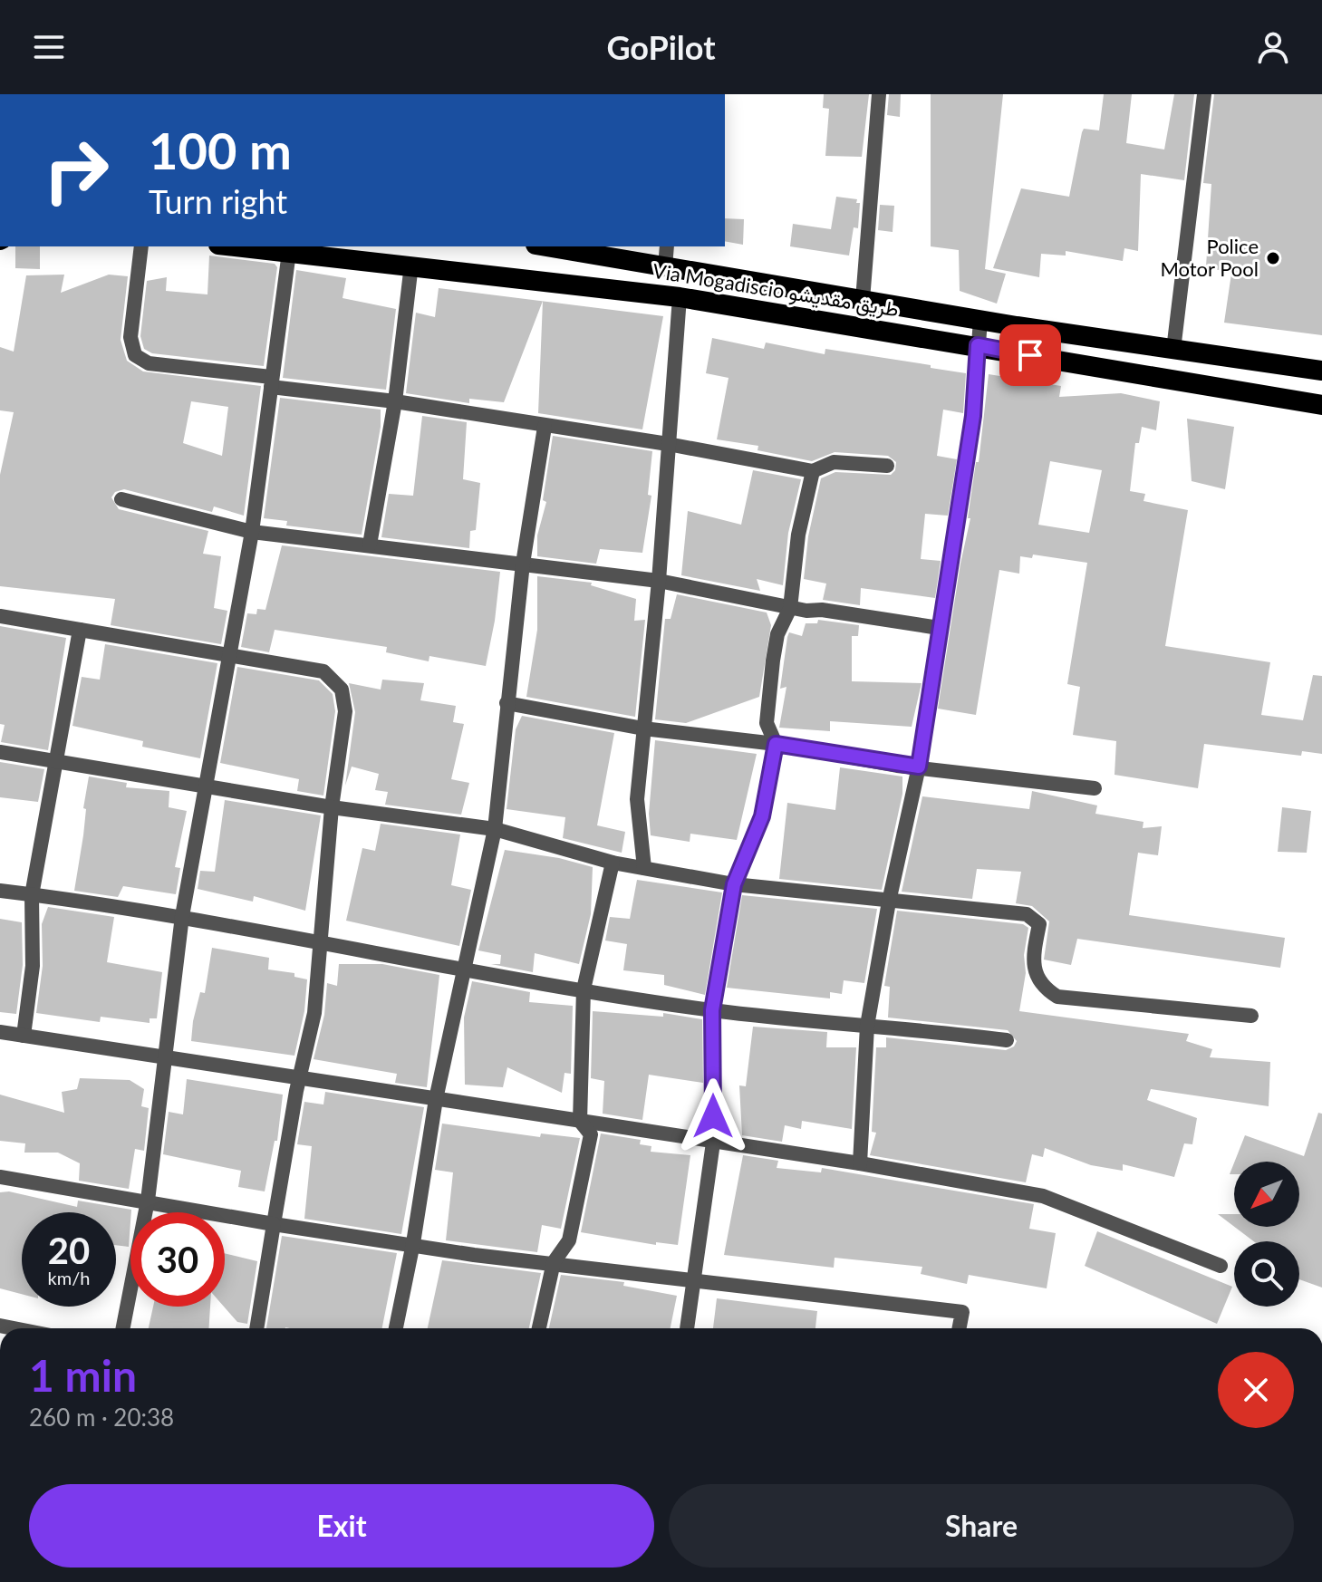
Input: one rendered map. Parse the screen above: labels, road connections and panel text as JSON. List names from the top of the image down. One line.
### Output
{"streets":{"highway":["Via Mogadiscio طريق مقديشو"]},"places":["Police Motor Pool"],"north":"bottom left","page":{"header":"GoPilot","turn":["100 m","Turn right"],"speed":"20 km/h","limit":"30","heading":["1 min","260 m · 20:38"],"buttons":["Exit","Share"]}}
